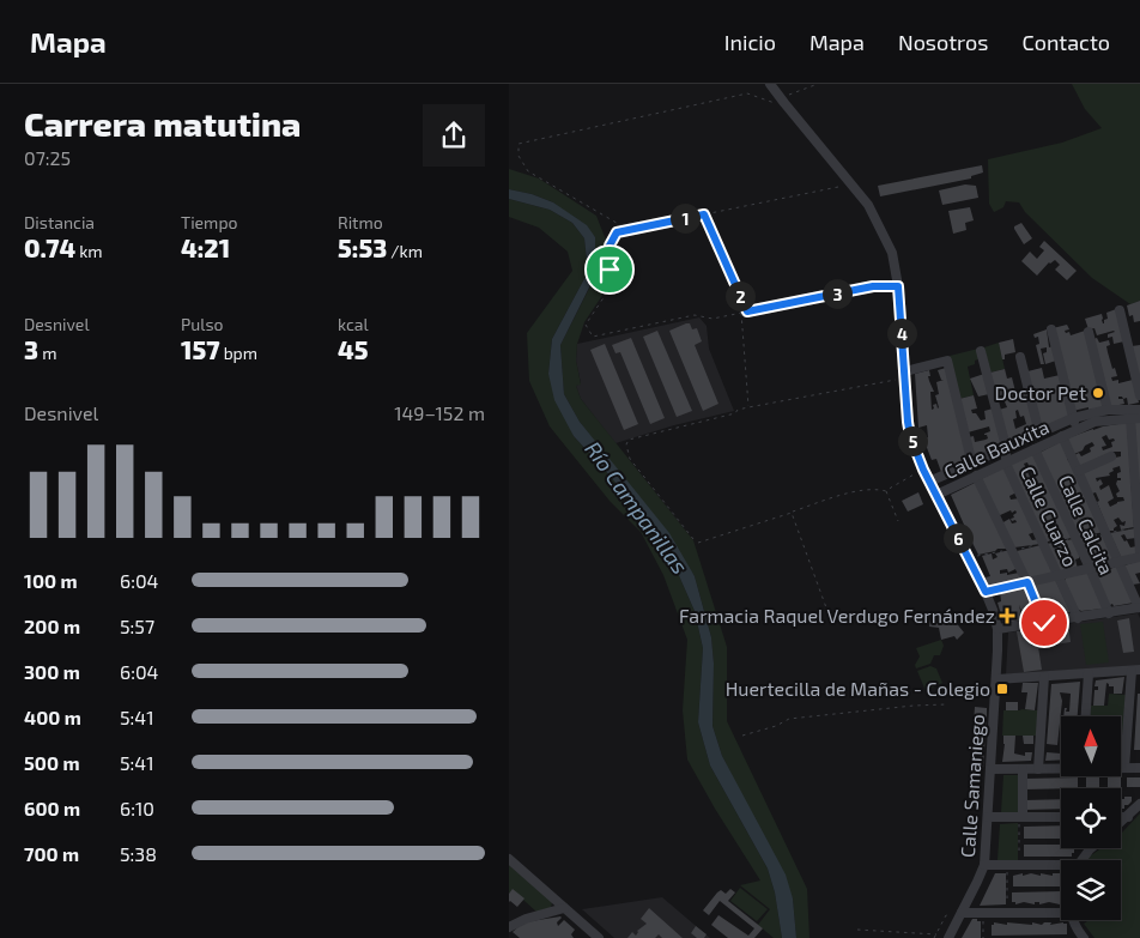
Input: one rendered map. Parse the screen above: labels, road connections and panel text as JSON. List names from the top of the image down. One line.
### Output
{"streets":{"street":["Calle Bauxita","Calle Cuarzo","Calle Calcita","Calle Samaniego"]},"crossings":[["Calle Bauxita","Calle Cuarzo"],["Calle Bauxita","Calle Calcita"],["Calle Bauxita","Calle Samaniego"]],"water":["Río Campanillas"],"places":{"other":["Doctor Pet"],"health":["Farmacia Raquel Verdugo Fernández"],"transit":["Huertecilla de Mañas - Colegio"]},"north":"top","page":{"header":"Mapa","nav":["Inicio","Mapa","Nosotros","Contacto"],"heading":["Carrera matutina","07:25"],"stats":[["Distancia","0.74 km"],["Tiempo","4:21"],["Ritmo","5:53 /km"],["Desnivel","3 m"],["Pulso","157 bpm"],["kcal","45"]],"pins":["1","3","2","4","5","6"],"chart":["Desnivel","149–152 m"],"list":[{"name":"100 m","note":"6:04"},{"name":"200 m","note":"5:57"},{"name":"300 m","note":"6:04"},{"name":"400 m","note":"5:41"},{"name":"500 m","note":"5:41"},{"name":"600 m","note":"6:10"},{"name":"700 m","note":"5:38"}]}}
